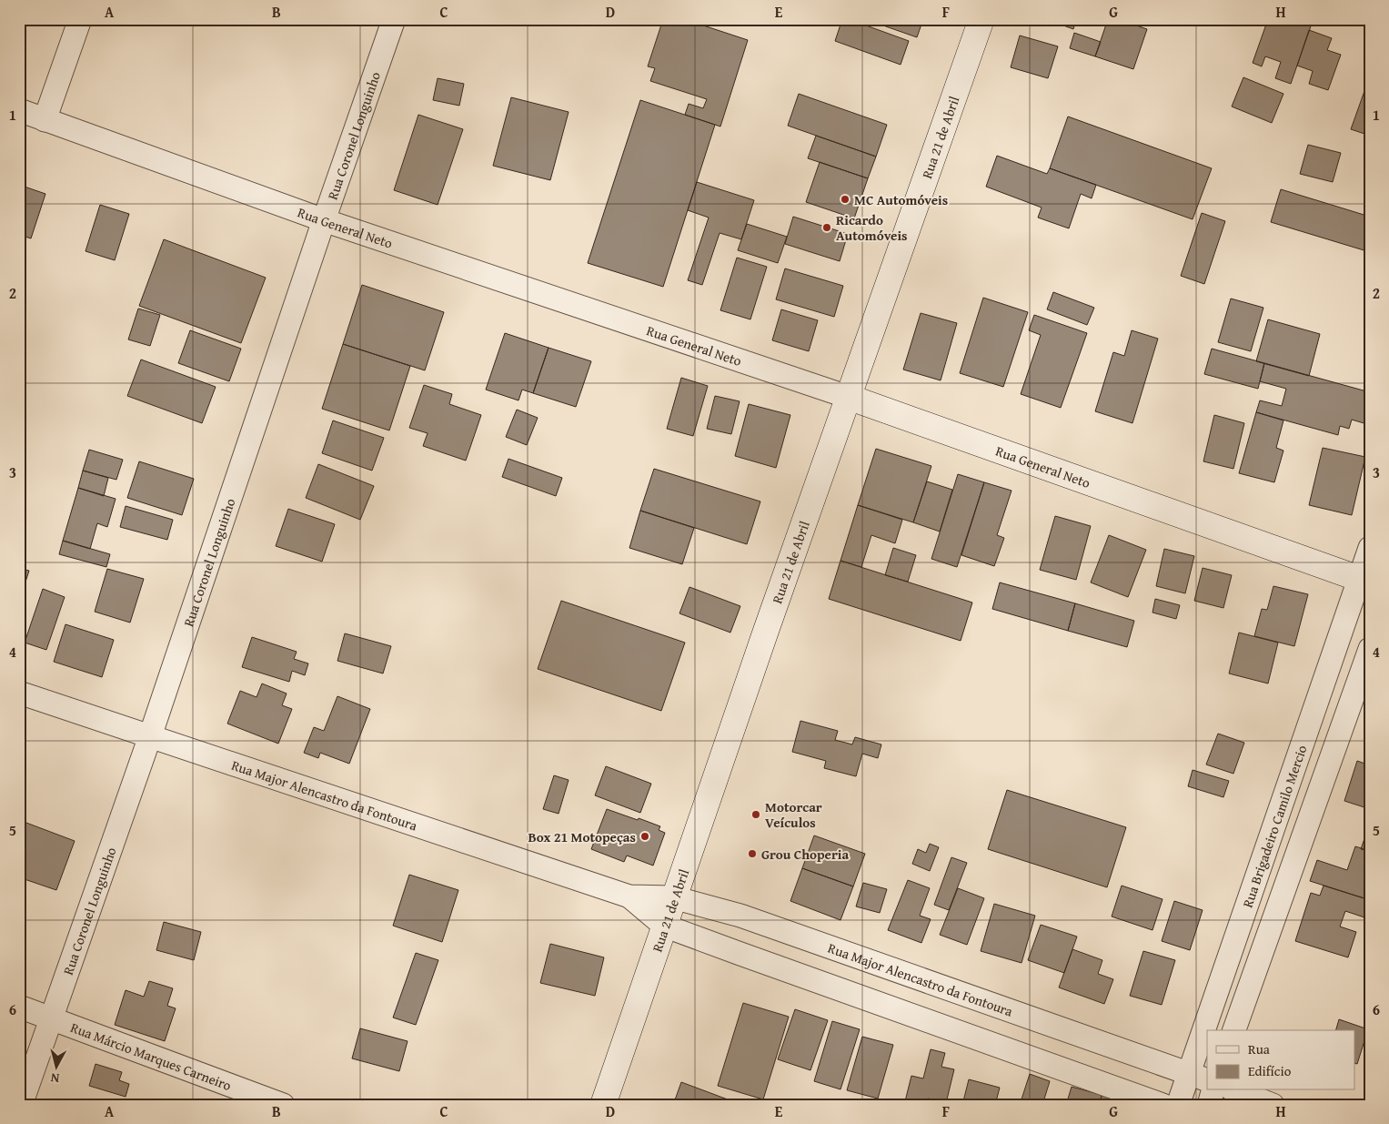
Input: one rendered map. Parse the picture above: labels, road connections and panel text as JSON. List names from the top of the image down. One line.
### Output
{"streets":{"street":["Rua Coronel Longuinho","Rua 21 de Abril","Rua General Neto","Rua Major Alencastro da Fontoura","Rua Brigadeiro Camilo Mercio","Rua Márcio Marques Carneiro"]},"crossings":[["Rua Coronel Longuinho","Rua General Neto"],["Rua Coronel Longuinho","Rua Major Alencastro da Fontoura"],["Rua Coronel Longuinho","Rua Márcio Marques Carneiro"],["Rua 21 de Abril","Rua General Neto"],["Rua 21 de Abril","Rua Major Alencastro da Fontoura"],["Rua General Neto","Rua Brigadeiro Camilo Mercio"],["Rua Major Alencastro da Fontoura","Rua Brigadeiro Camilo Mercio"]],"places":["MC Automóveis","Ricardo Automóveis","Motorcar Veículos","Box 21 Motopeças","Grou Choperia"],"legend":["Rua","Edifício"],"north":"bottom","grid":{"columns":["A","B","C","D","E","F","G","H"],"rows":["1","2","3","4","5","6"]}}
